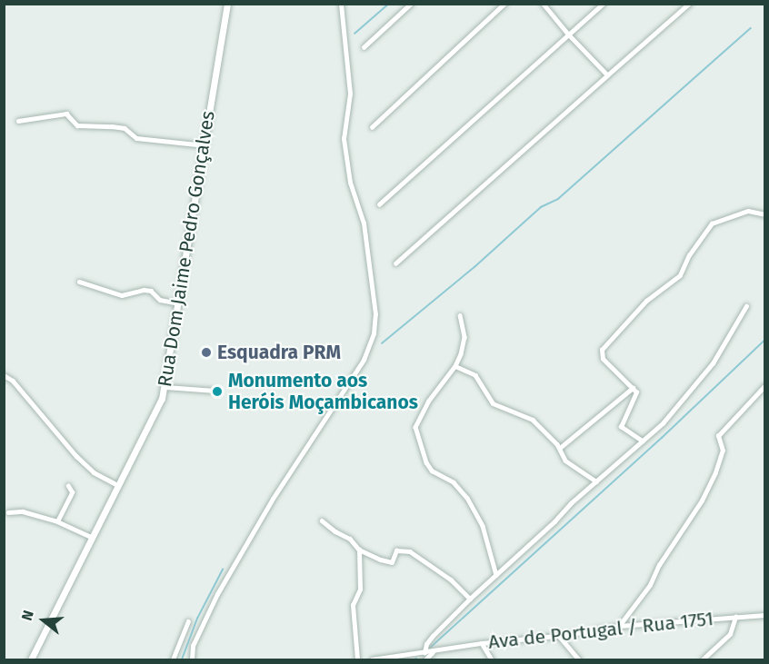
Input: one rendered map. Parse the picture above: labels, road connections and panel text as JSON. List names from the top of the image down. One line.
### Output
{"streets":{"main road":["Rua Dom Jaime Pedro Gonçalves"],"street":["Ava de Portugal / Rua 1751"]},"places":["Esquadra PRM","Monumento aos Heróis Moçambicanos"],"north":"left"}
